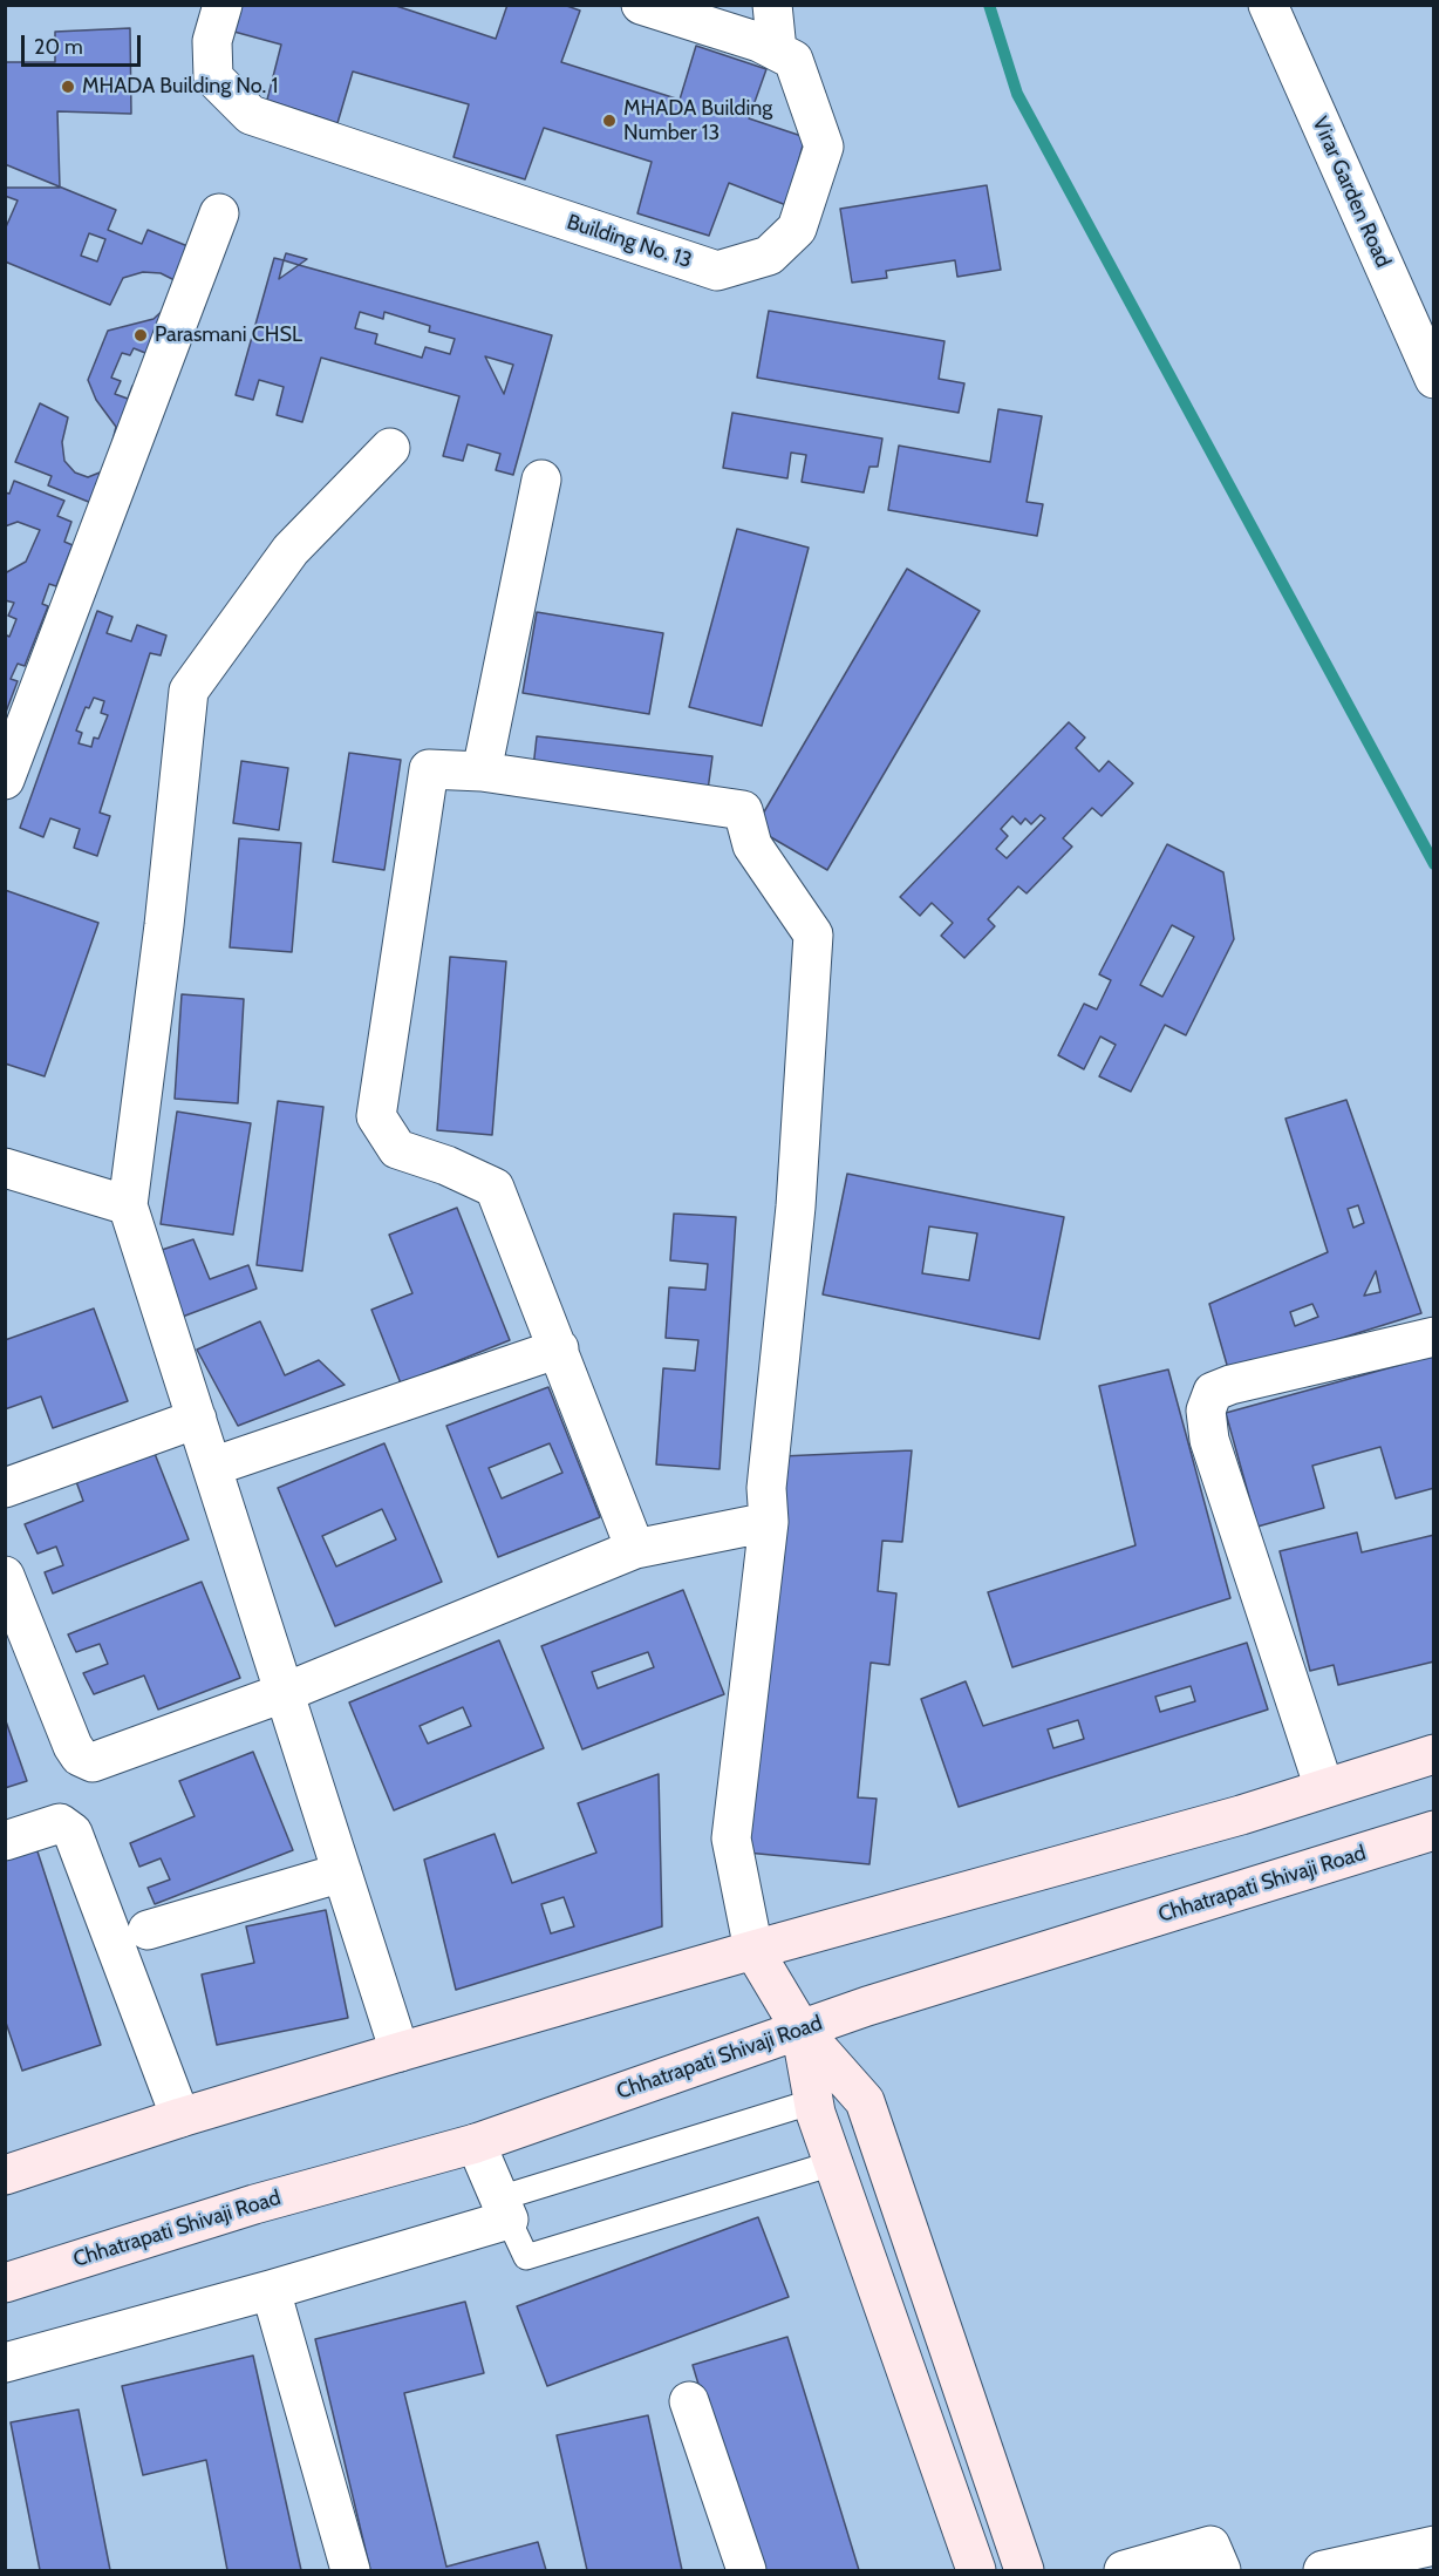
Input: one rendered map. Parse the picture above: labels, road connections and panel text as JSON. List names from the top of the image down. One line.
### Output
{"streets":{"main road":["Chhatrapati Shivaji Road"],"street":["Virar Garden Road","Building No. 13"]},"places":["MHADA Building No. 1","MHADA Building Number 13","Parasmani CHSL"],"scale_bar":"20 m"}
